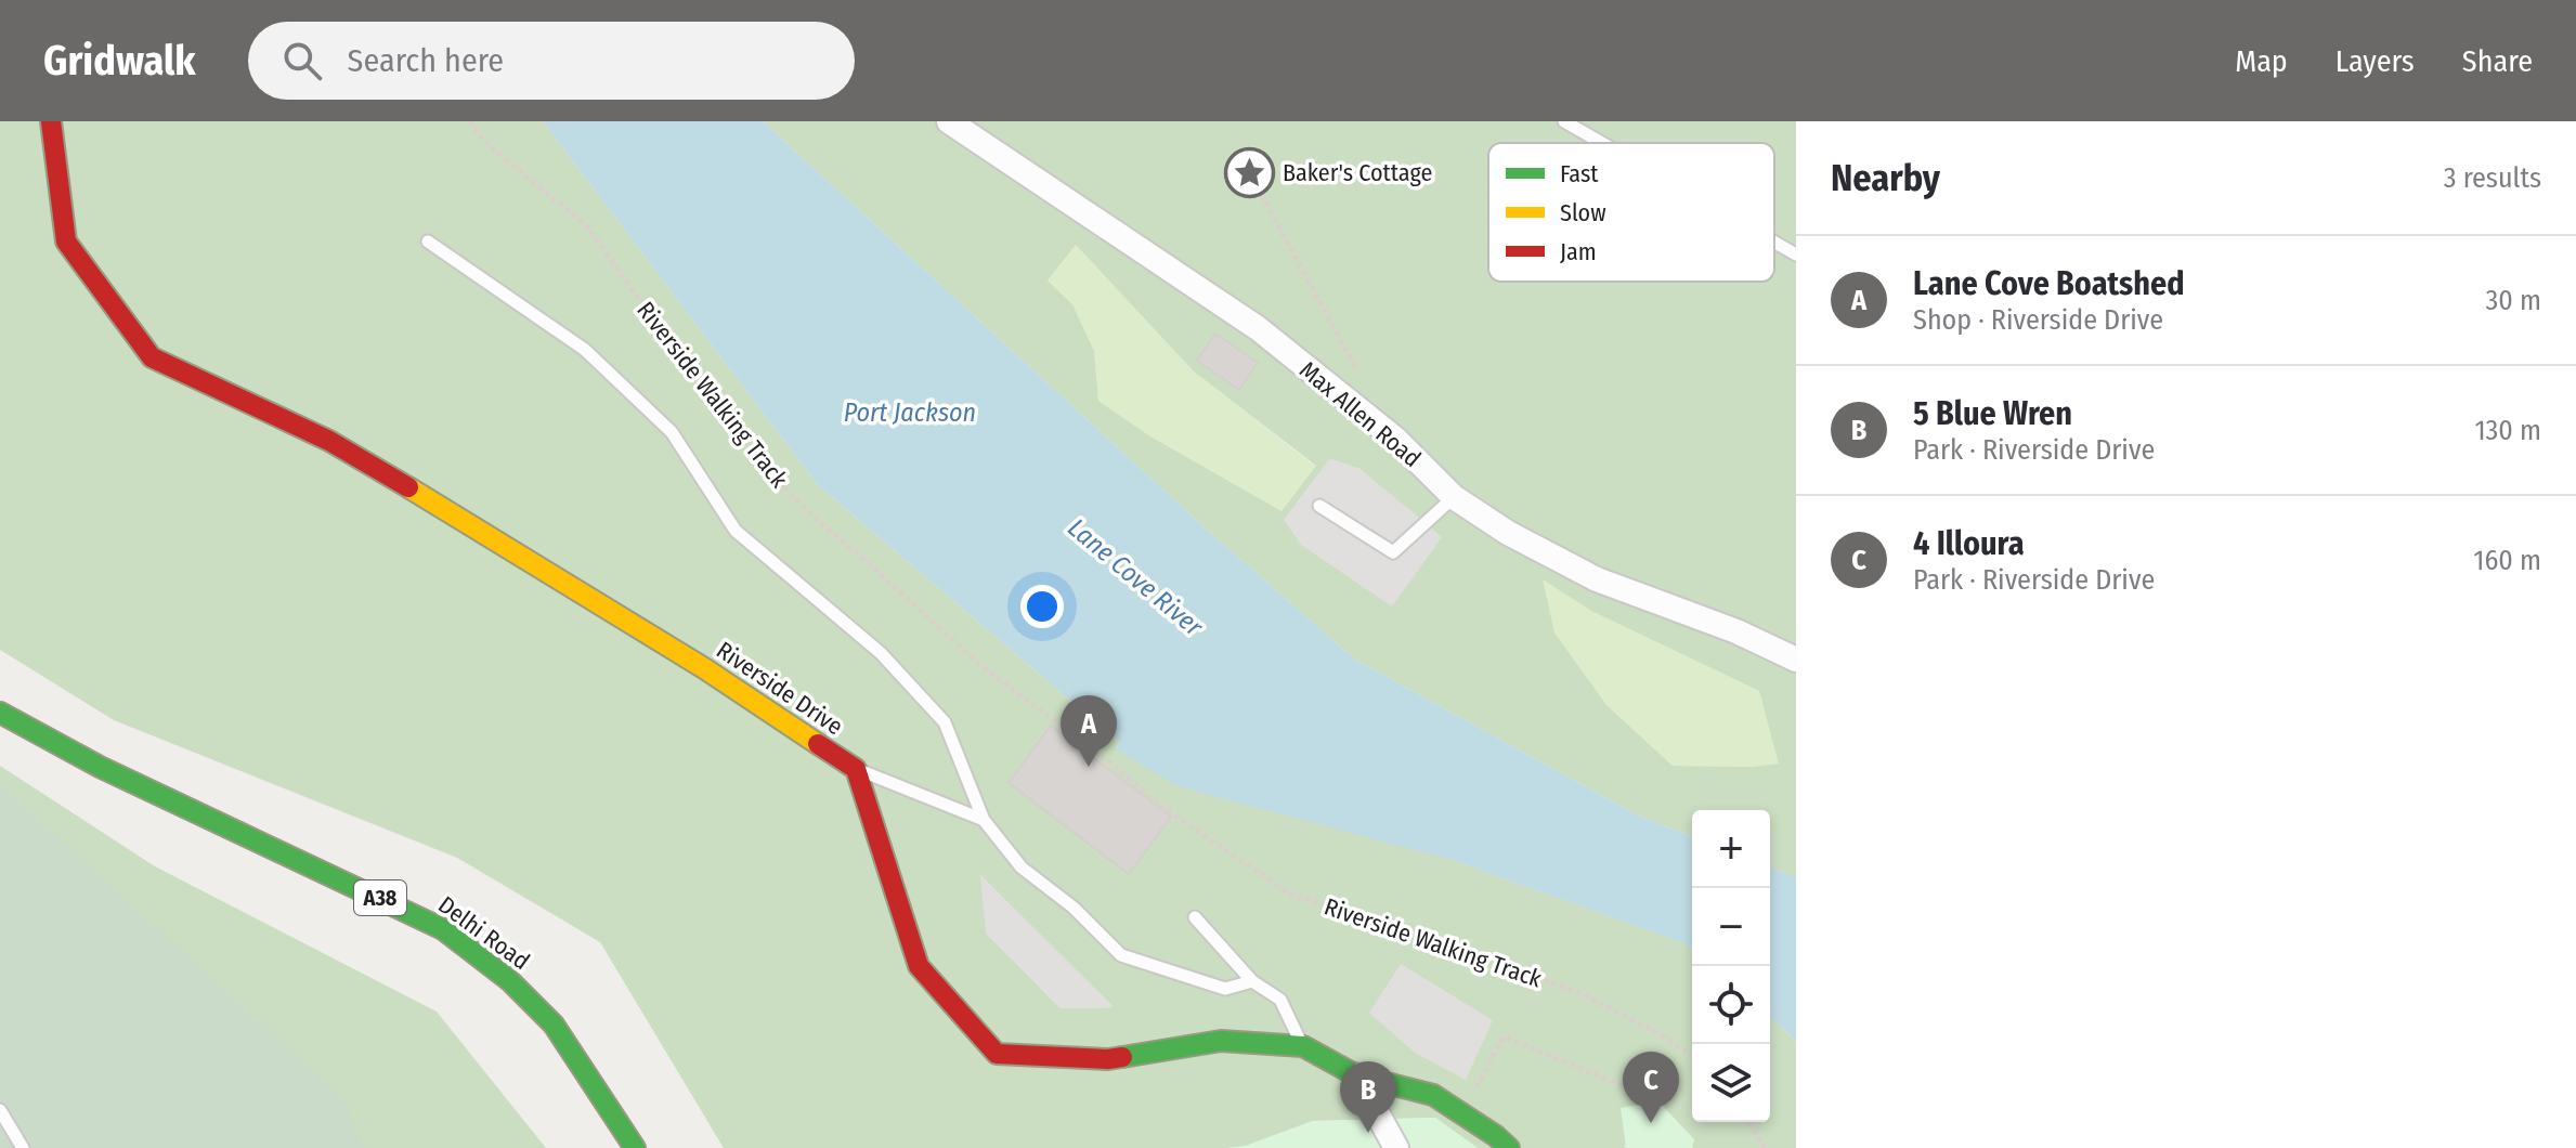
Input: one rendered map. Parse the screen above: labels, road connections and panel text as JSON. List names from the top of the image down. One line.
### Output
{"streets":{"street":["Max Allen Road","Riverside Drive","A38","Delhi Road"],"path":["Riverside Walking Track"]},"water":["Port Jackson","Lane Cove River"],"places":{"place":["Baker's Cottage"]},"legend":["Fast","Slow","Jam"],"page":{"header":"Gridwalk","search":"Search here","nav":["Map","Layers","Share"],"heading":["Nearby","3 results"],"list":[{"mark":"A","name":"Lane Cove Boatshed","note":"Shop · Riverside Drive","value":"30 m"},{"mark":"B","name":"5 Blue Wren","note":"Park · Riverside Drive","value":"130 m"},{"mark":"C","name":"4 Illoura","note":"Park · Riverside Drive","value":"160 m"}],"pins":["A","C","B"],"map_buttons":["+","−"]}}
